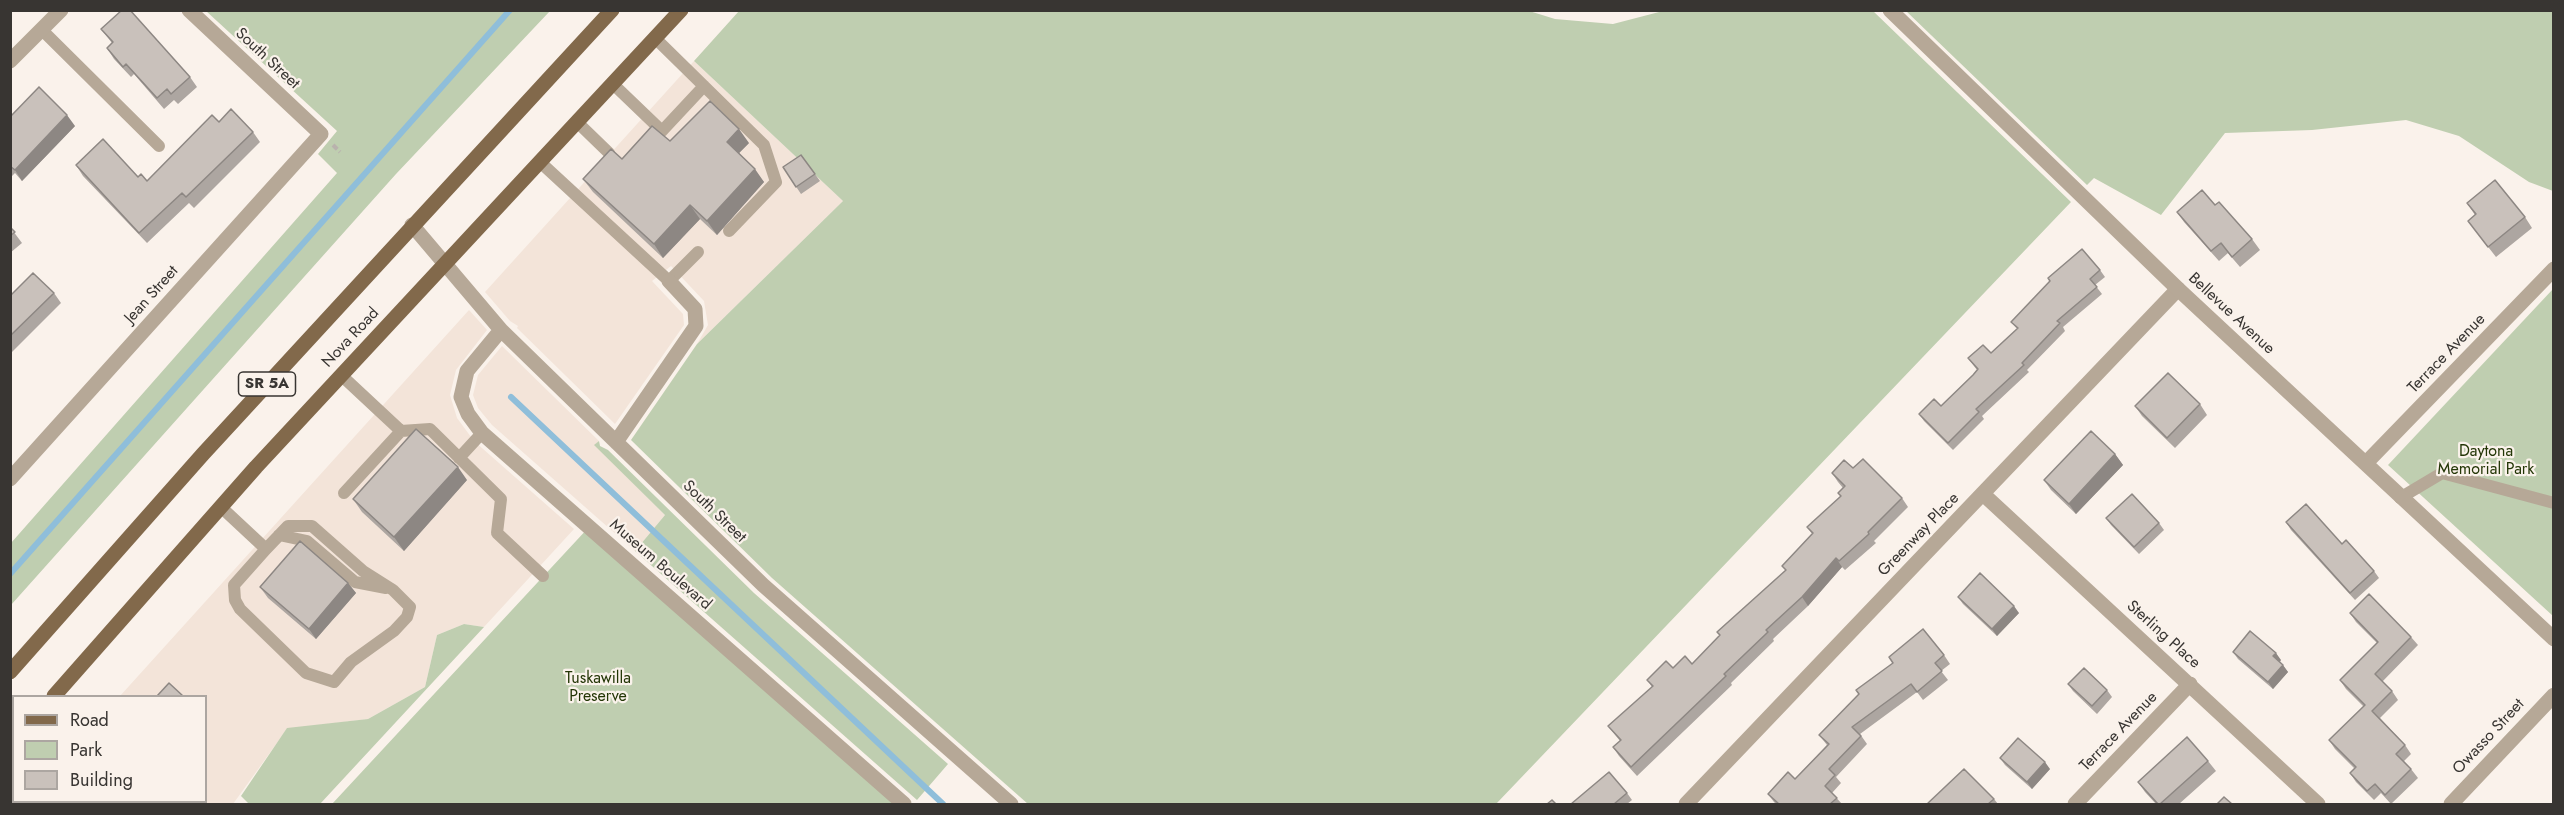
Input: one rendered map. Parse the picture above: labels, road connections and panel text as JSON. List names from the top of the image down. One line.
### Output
{"streets":{"main road":["Nova Road","SR 5A"],"street":["South Street","Jean Street","Bellevue Avenue","Terrace Avenue","Greenway Place","Museum Boulevard","Sterling Place","Owasso Street"]},"crossings":[["South Street","Jean Street"],["South Street","Nova Road"],["South Street","Museum Boulevard"],["Bellevue Avenue","Terrace Avenue"],["Bellevue Avenue","Greenway Place"],["Terrace Avenue","Sterling Place"],["Greenway Place","Sterling Place"]],"parks":["Daytona Memorial Park","Tuskawilla Preserve"],"legend":["Road","Park","Building"]}
